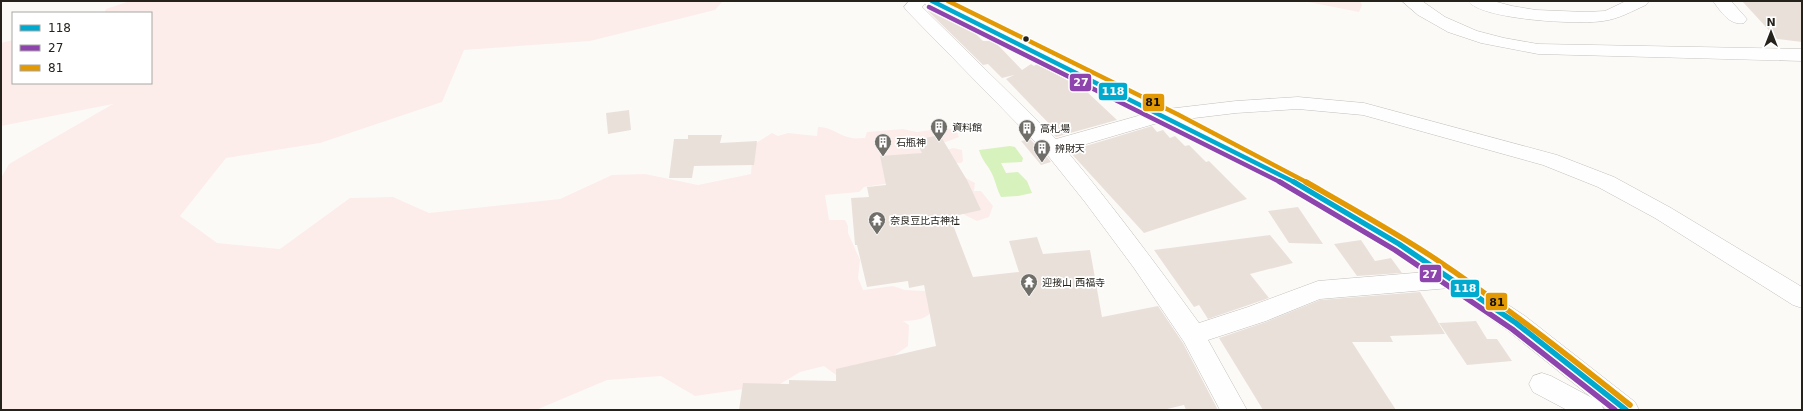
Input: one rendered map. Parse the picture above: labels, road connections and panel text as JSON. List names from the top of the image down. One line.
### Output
{"places":{"building":["資料館","高札場","石瓶神","辨財天"],"temple":["奈良豆比古神社","迎接山 西福寺"]},"lines":["transit line 118","transit line 81","transit line 27"],"legend":["118","27","81"],"north":"top"}
